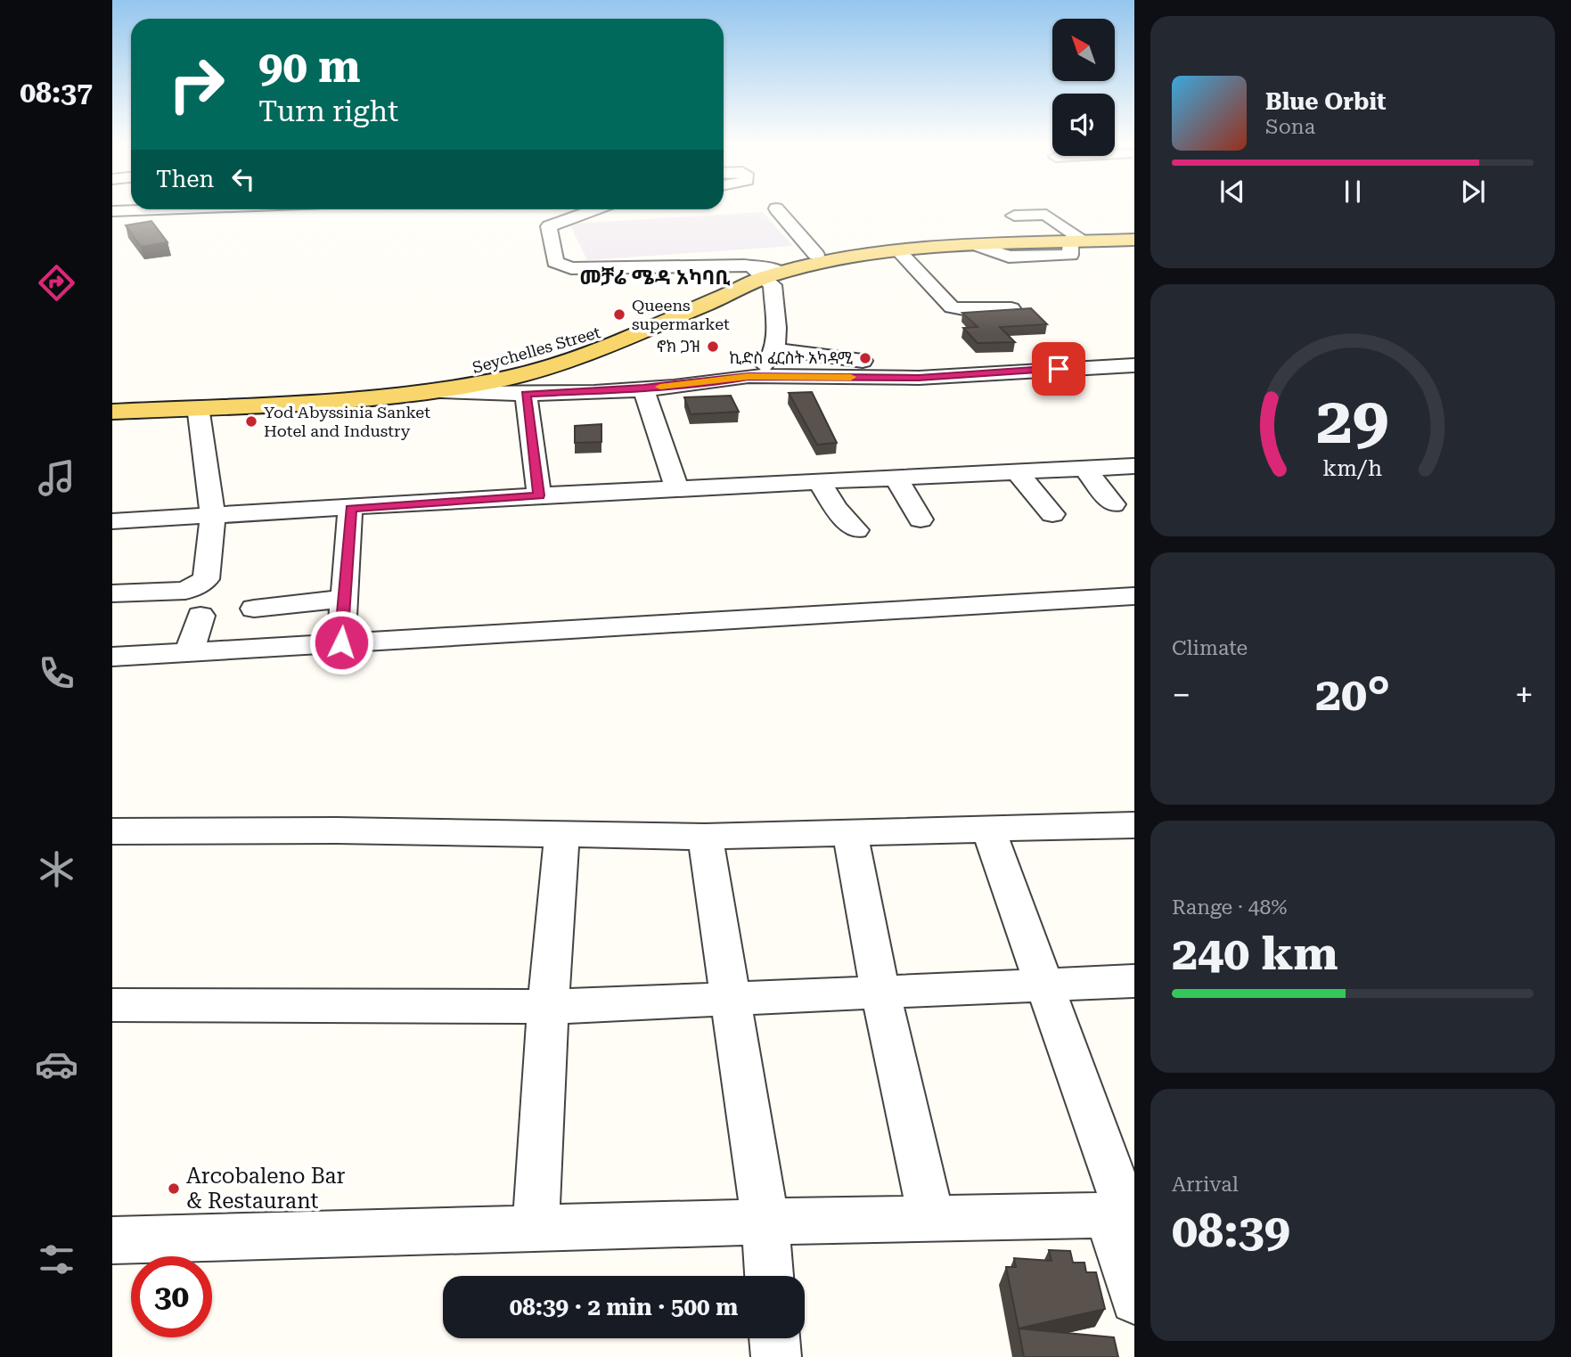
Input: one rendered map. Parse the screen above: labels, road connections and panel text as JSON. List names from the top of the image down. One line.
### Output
{"streets":{"main road":["Seychelles Street"]},"districts":["መቻሬ ሜዳ አካባቢ"],"places":["Queens supermarket","ኖክ ጋዝ","ኪድስ ፈርስት አካዳሚ","Yod Abyssinia Sanket Hotel and Industry","Arcobaleno Bar & Restaurant"],"north":"top left","page":{"tabs":"08:37","turn":["90 m","Turn right"],"song":["Blue Orbit","Sona"],"then":"Then","tile":["Climate",["Range · 48%","240 km"],["Arrival","08:39"]],"heat":["−","20°","+"],"limit":"30","trip":"08:39 · 2 min · 500 m","gauge":["29","km/h"]}}
